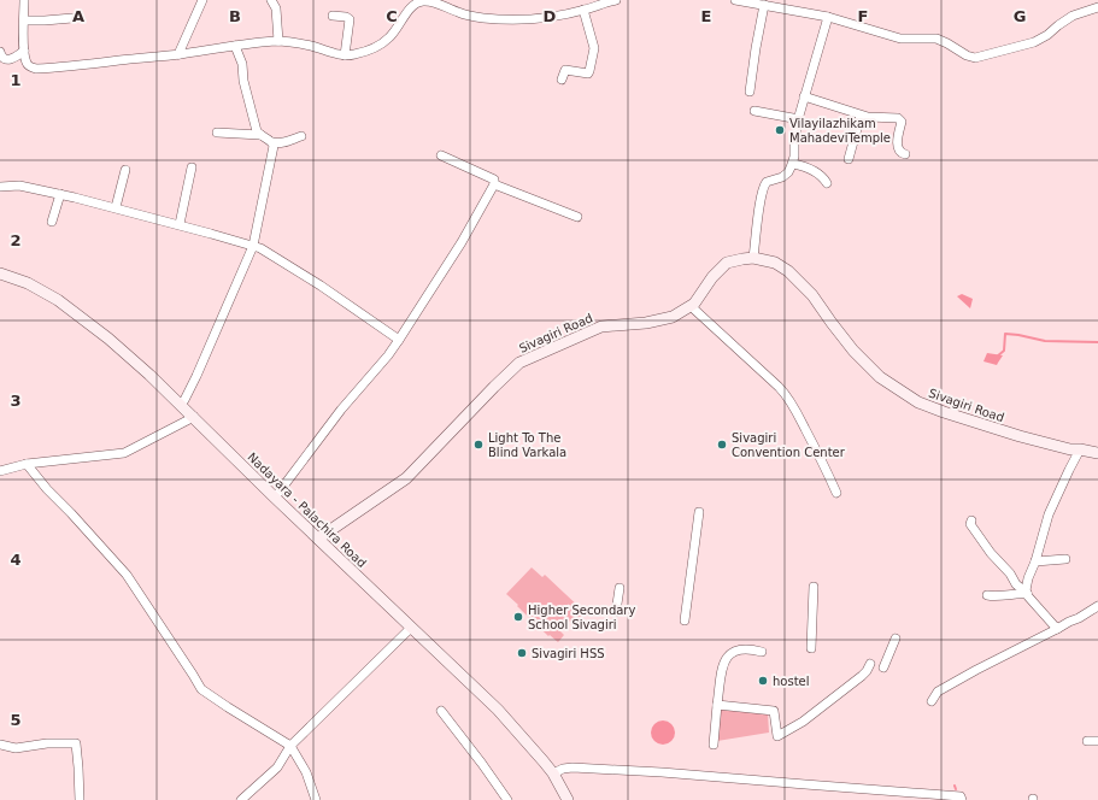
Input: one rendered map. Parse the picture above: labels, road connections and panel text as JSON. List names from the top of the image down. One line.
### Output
{"streets":{"main road":["Sivagiri Road","Nadayara - Palachira Road"]},"crossings":[["Sivagiri Road","Nadayara - Palachira Road"]],"places":["Vilayilazhikam MahadeviTemple","Light To The Blind Varkala","Sivagiri Convention Center","Higher Secondary School Sivagiri","Sivagiri HSS","hostel"],"grid":{"columns":["A","B","C","D","E","F","G"],"rows":["1","2","3","4","5"]}}
